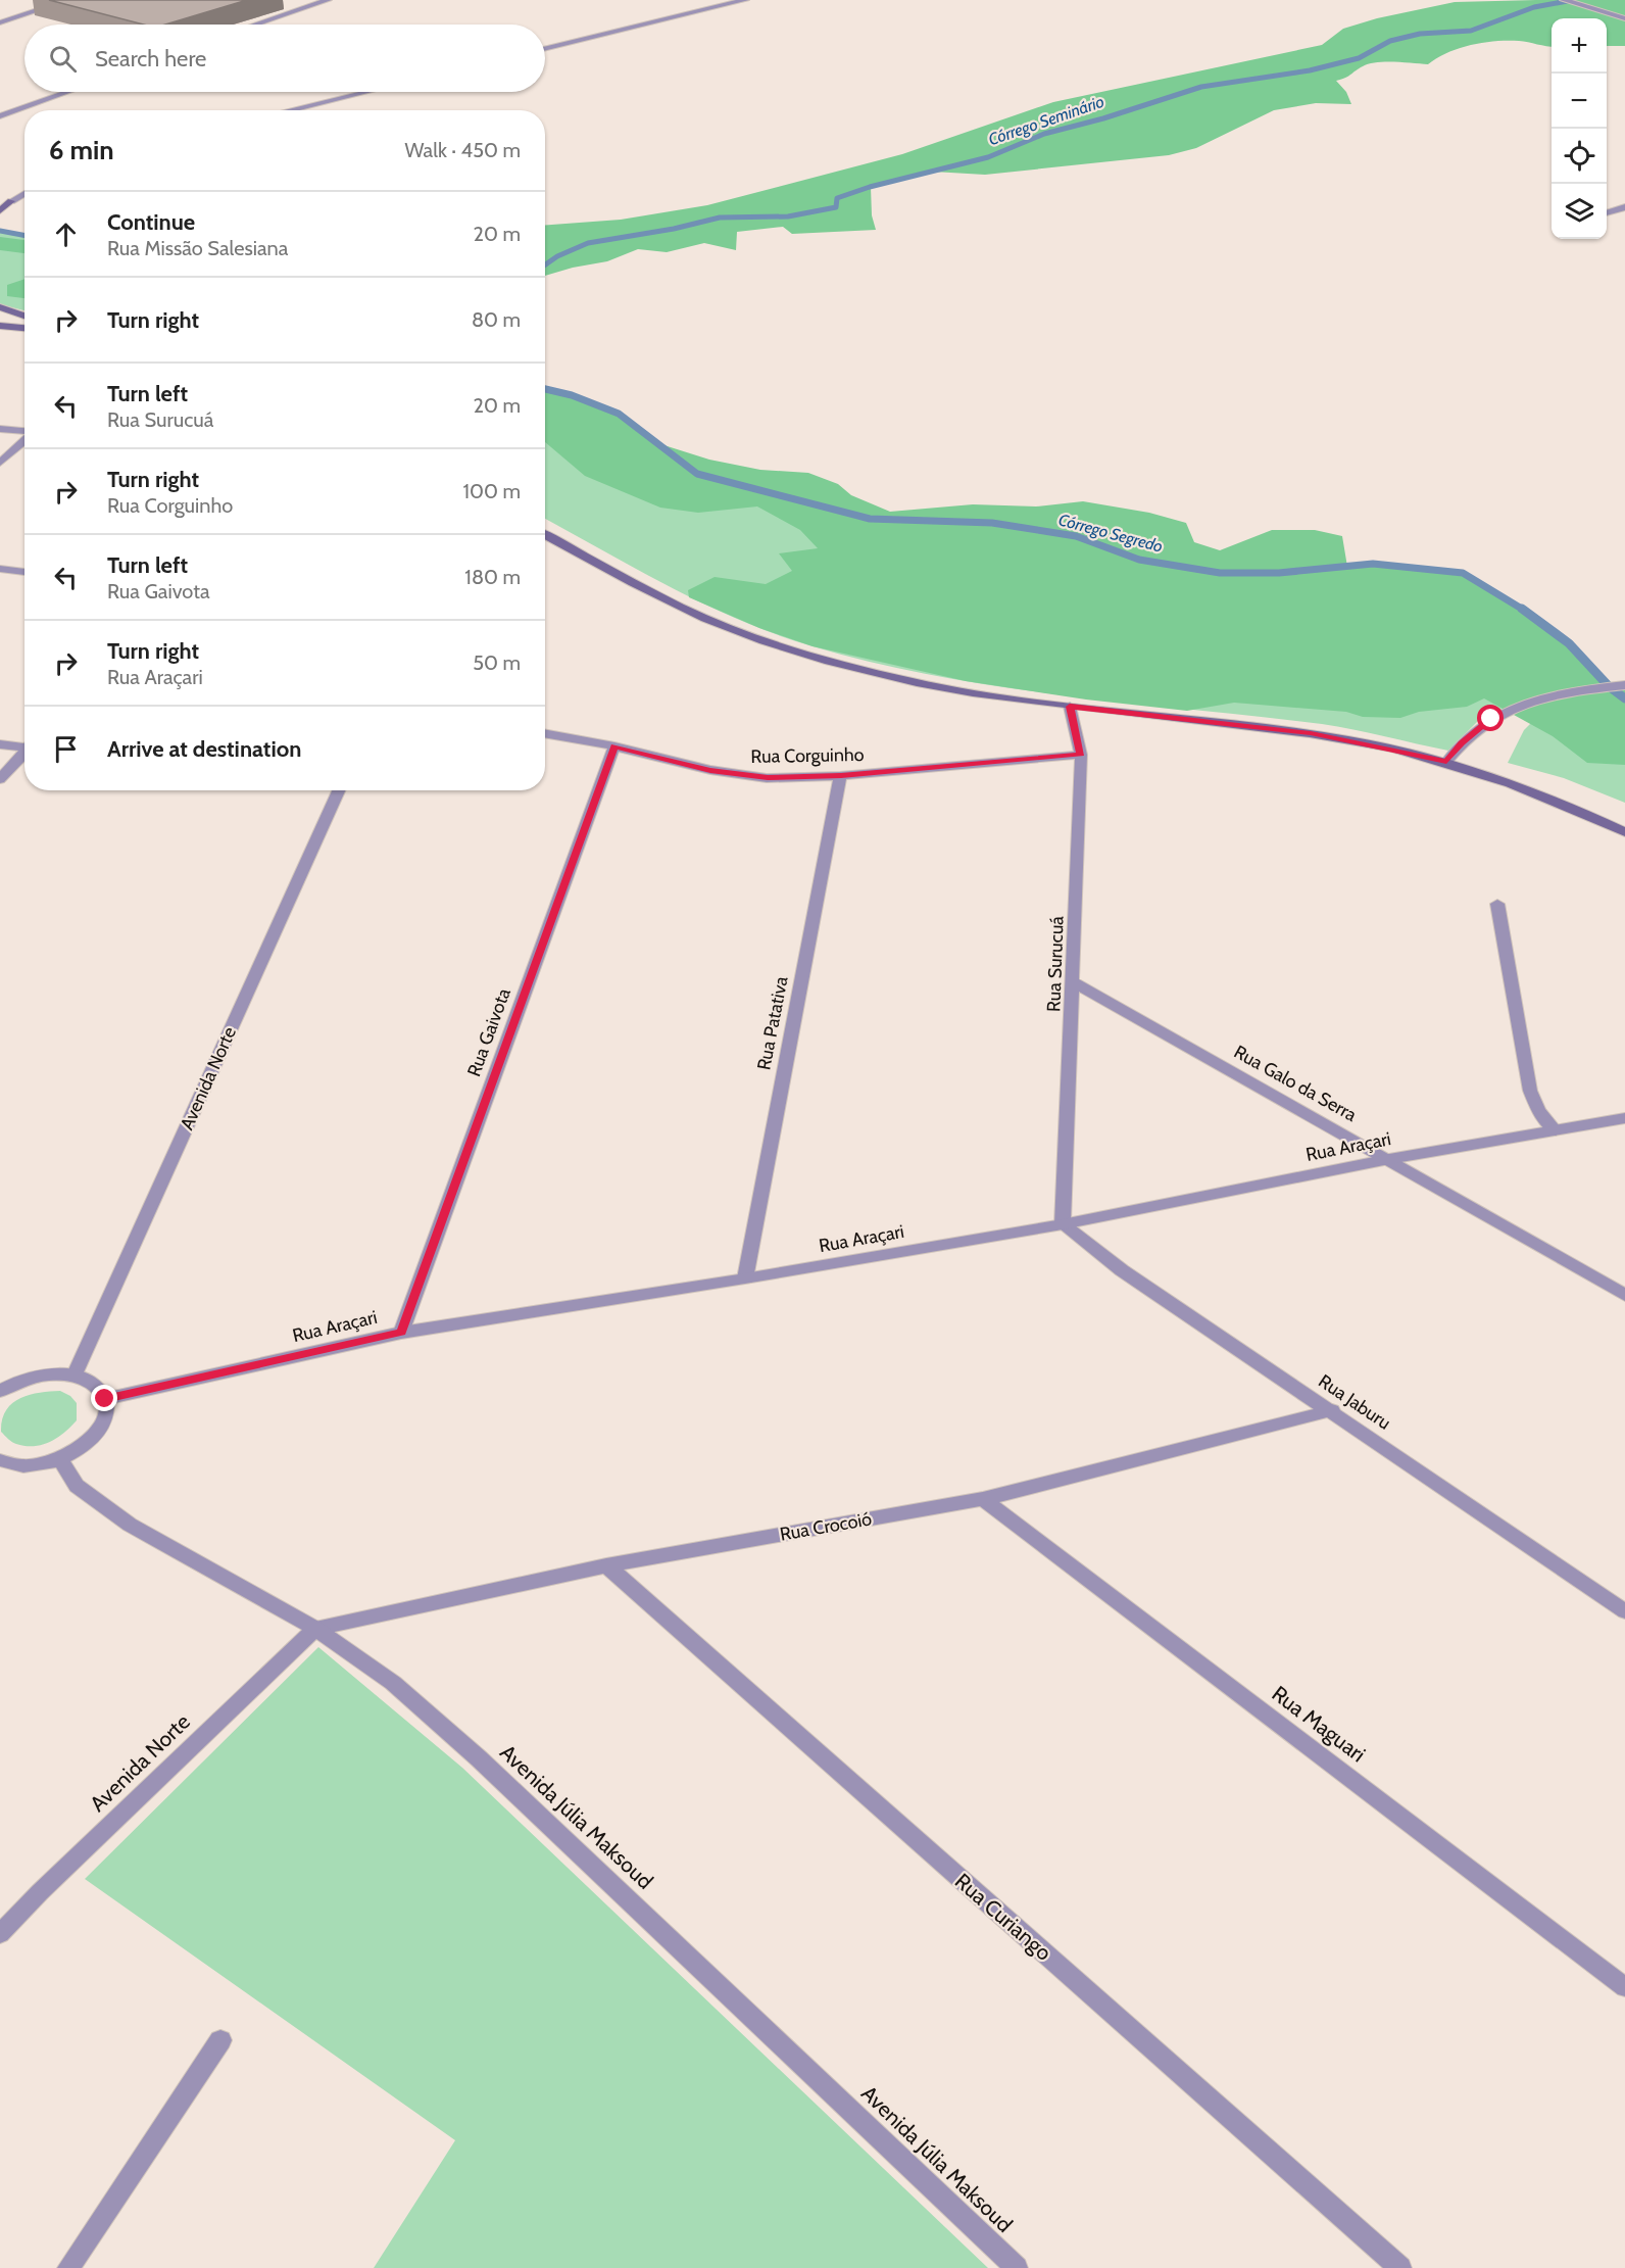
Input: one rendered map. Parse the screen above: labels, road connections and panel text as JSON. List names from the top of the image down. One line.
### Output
{"streets":{"street":["Rua Corguinho","Rua Surucuá","Rua Patativa","Rua Gaivota","Avenida Norte","Rua Galo da Serra","Rua Araçari","Rua Jaburu","Rua Crocoió","Rua Maguari","Avenida Júlia Maksoud","Rua Curiango"]},"crossings":[["Rua Corguinho","Rua Surucuá"],["Rua Corguinho","Rua Patativa"],["Rua Corguinho","Rua Gaivota"],["Rua Surucuá","Rua Galo da Serra"],["Rua Surucuá","Rua Araçari"],["Rua Surucuá","Rua Jaburu"],["Rua Patativa","Rua Araçari"],["Rua Gaivota","Rua Araçari"],["Avenida Norte","Rua Crocoió"],["Avenida Norte","Avenida Júlia Maksoud"],["Rua Galo da Serra","Rua Araçari"],["Rua Araçari","Rua Jaburu"],["Rua Jaburu","Rua Crocoió"],["Rua Crocoió","Rua Maguari"],["Rua Crocoió","Avenida Júlia Maksoud"],["Rua Crocoió","Rua Curiango"]],"water":["Córrego Seminário","Córrego Segredo"],"page":{"map_buttons":["+","−"],"search":"Search here","heading":["6 min","Walk · 450 m"],"list":[["Continue","Rua Missão Salesiana","20 m"],["Turn right","80 m"],["Turn left","Rua Surucuá","20 m"],["Turn right","Rua Corguinho","100 m"],["Turn left","Rua Gaivota","180 m"],["Turn right","Rua Araçari","50 m"],"Arrive at destination"]}}
